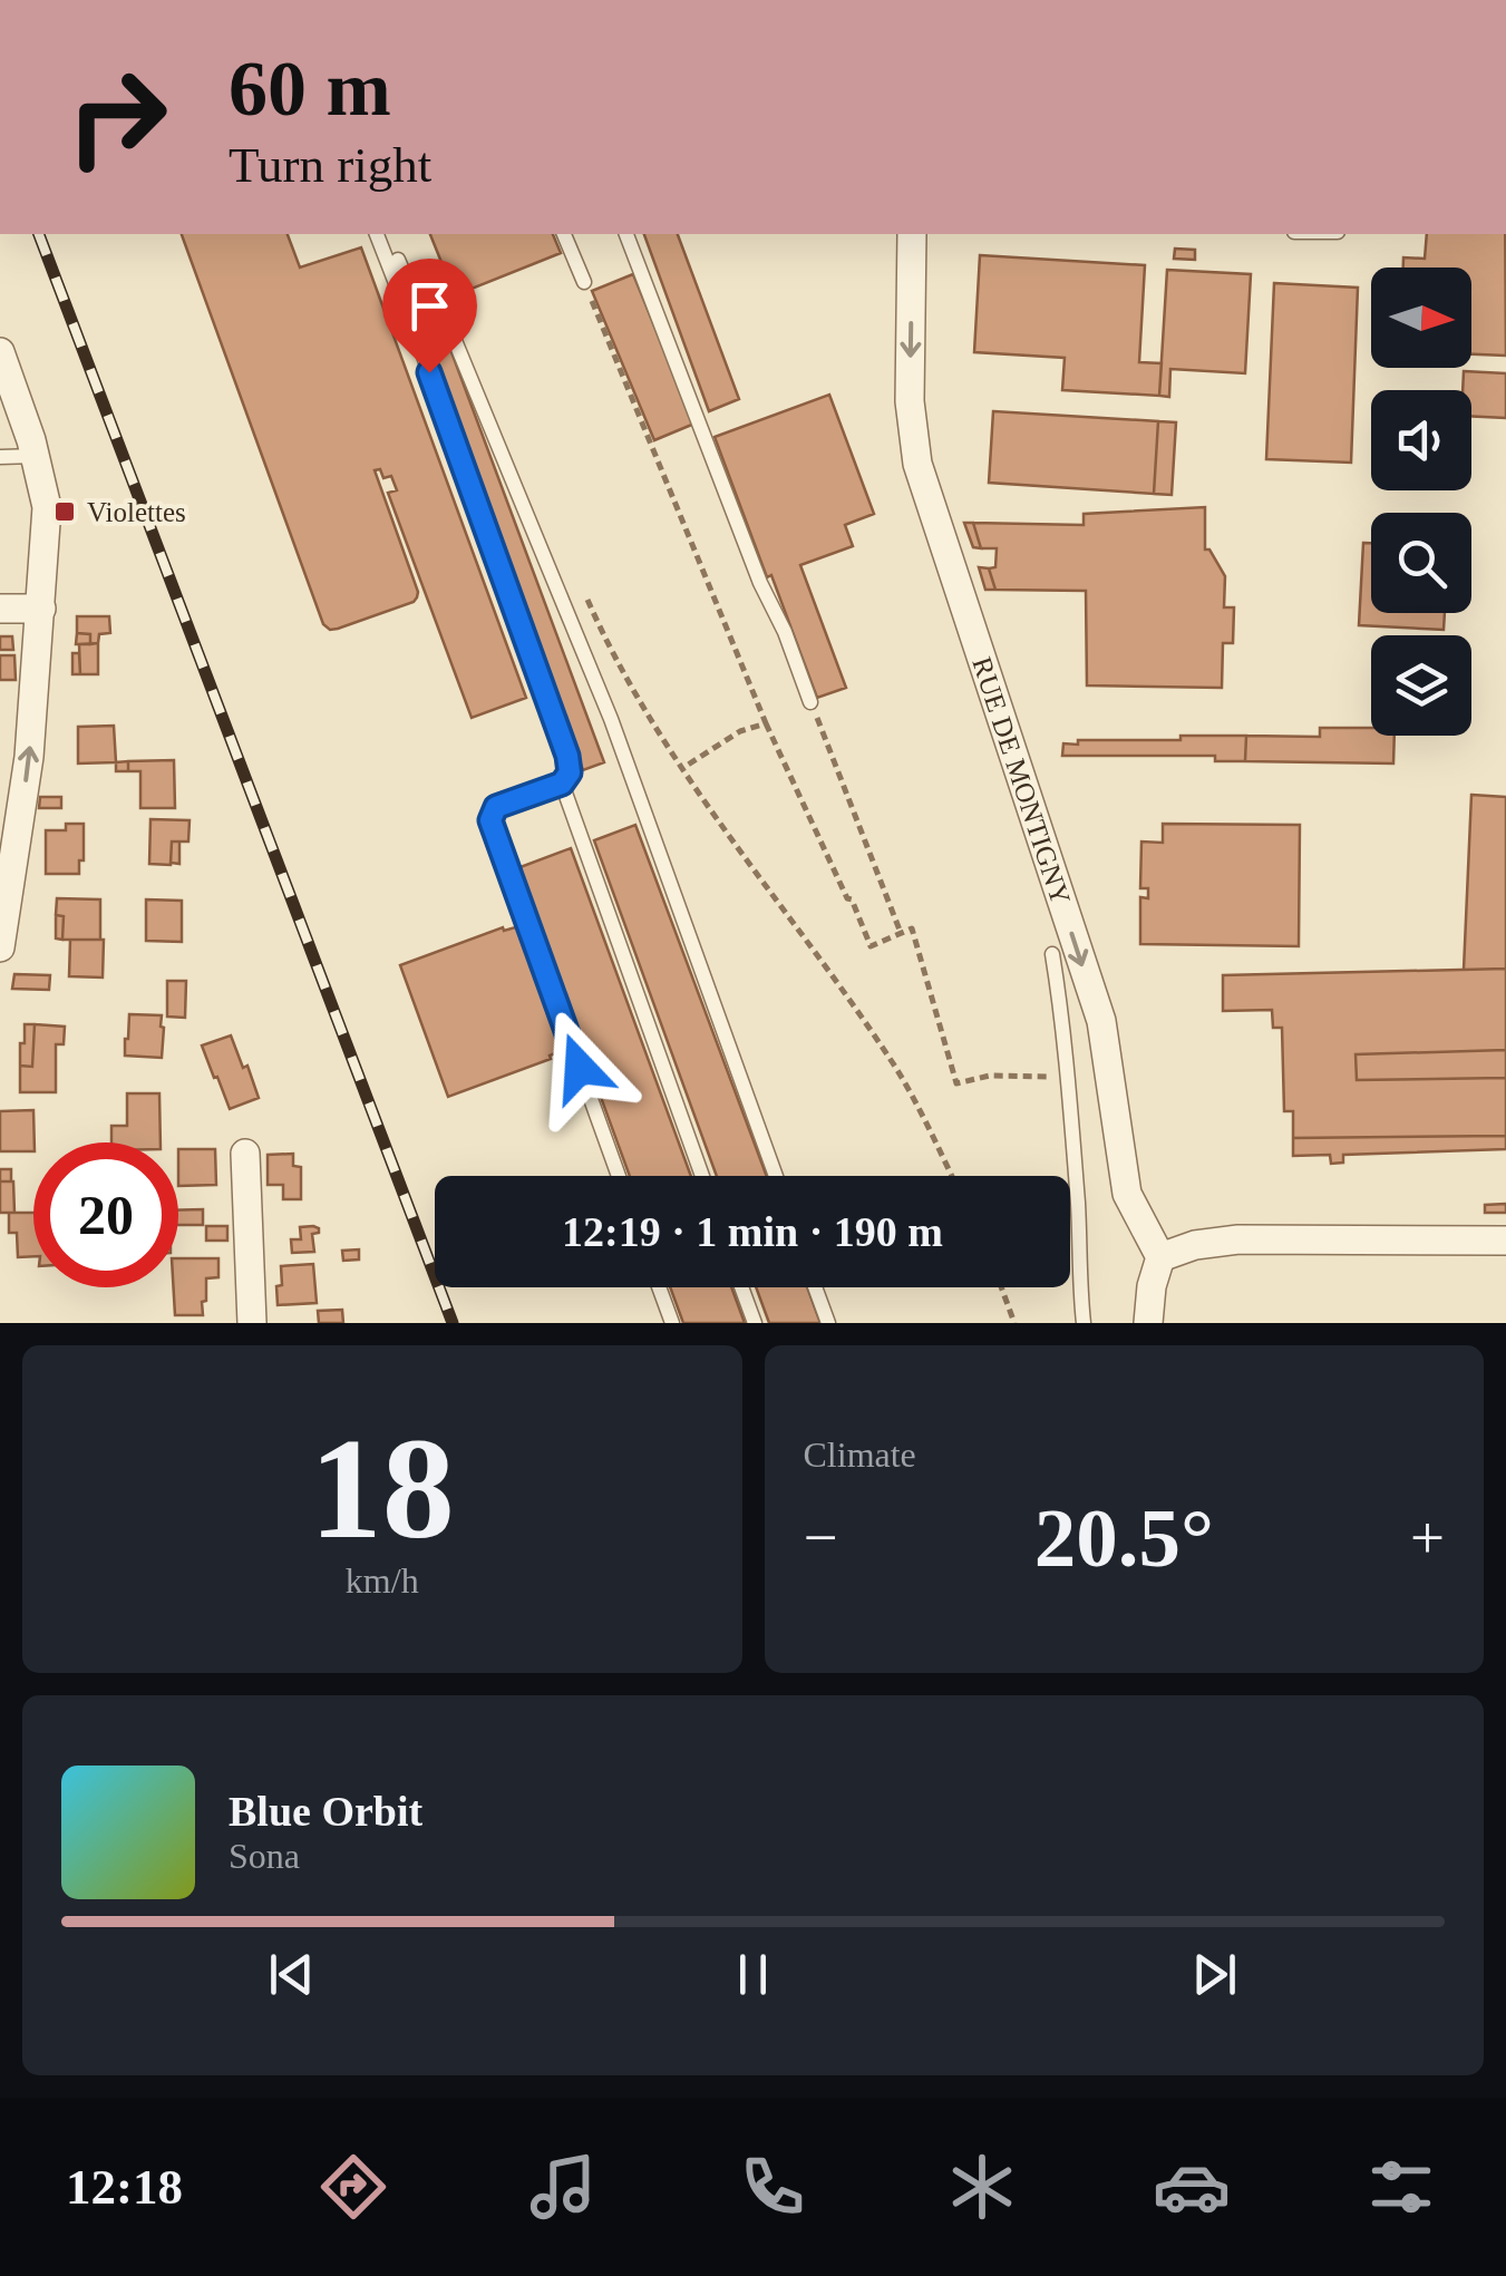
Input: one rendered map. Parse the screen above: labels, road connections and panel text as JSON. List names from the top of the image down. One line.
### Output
{"streets":{"street":["RUE DE MONTIGNY"]},"one_way":["RUE DE MONTIGNY"],"places":{"transit":["Violettes"]},"north":"right","page":{"turn":["60 m","Turn right"],"limit":"20","trip":"12:19 · 1 min · 190 m","tile":[["18","km/h"],"Climate"],"heat":["−","20.5°","+"],"song":["Blue Orbit","Sona"],"tabs":"12:18"}}
